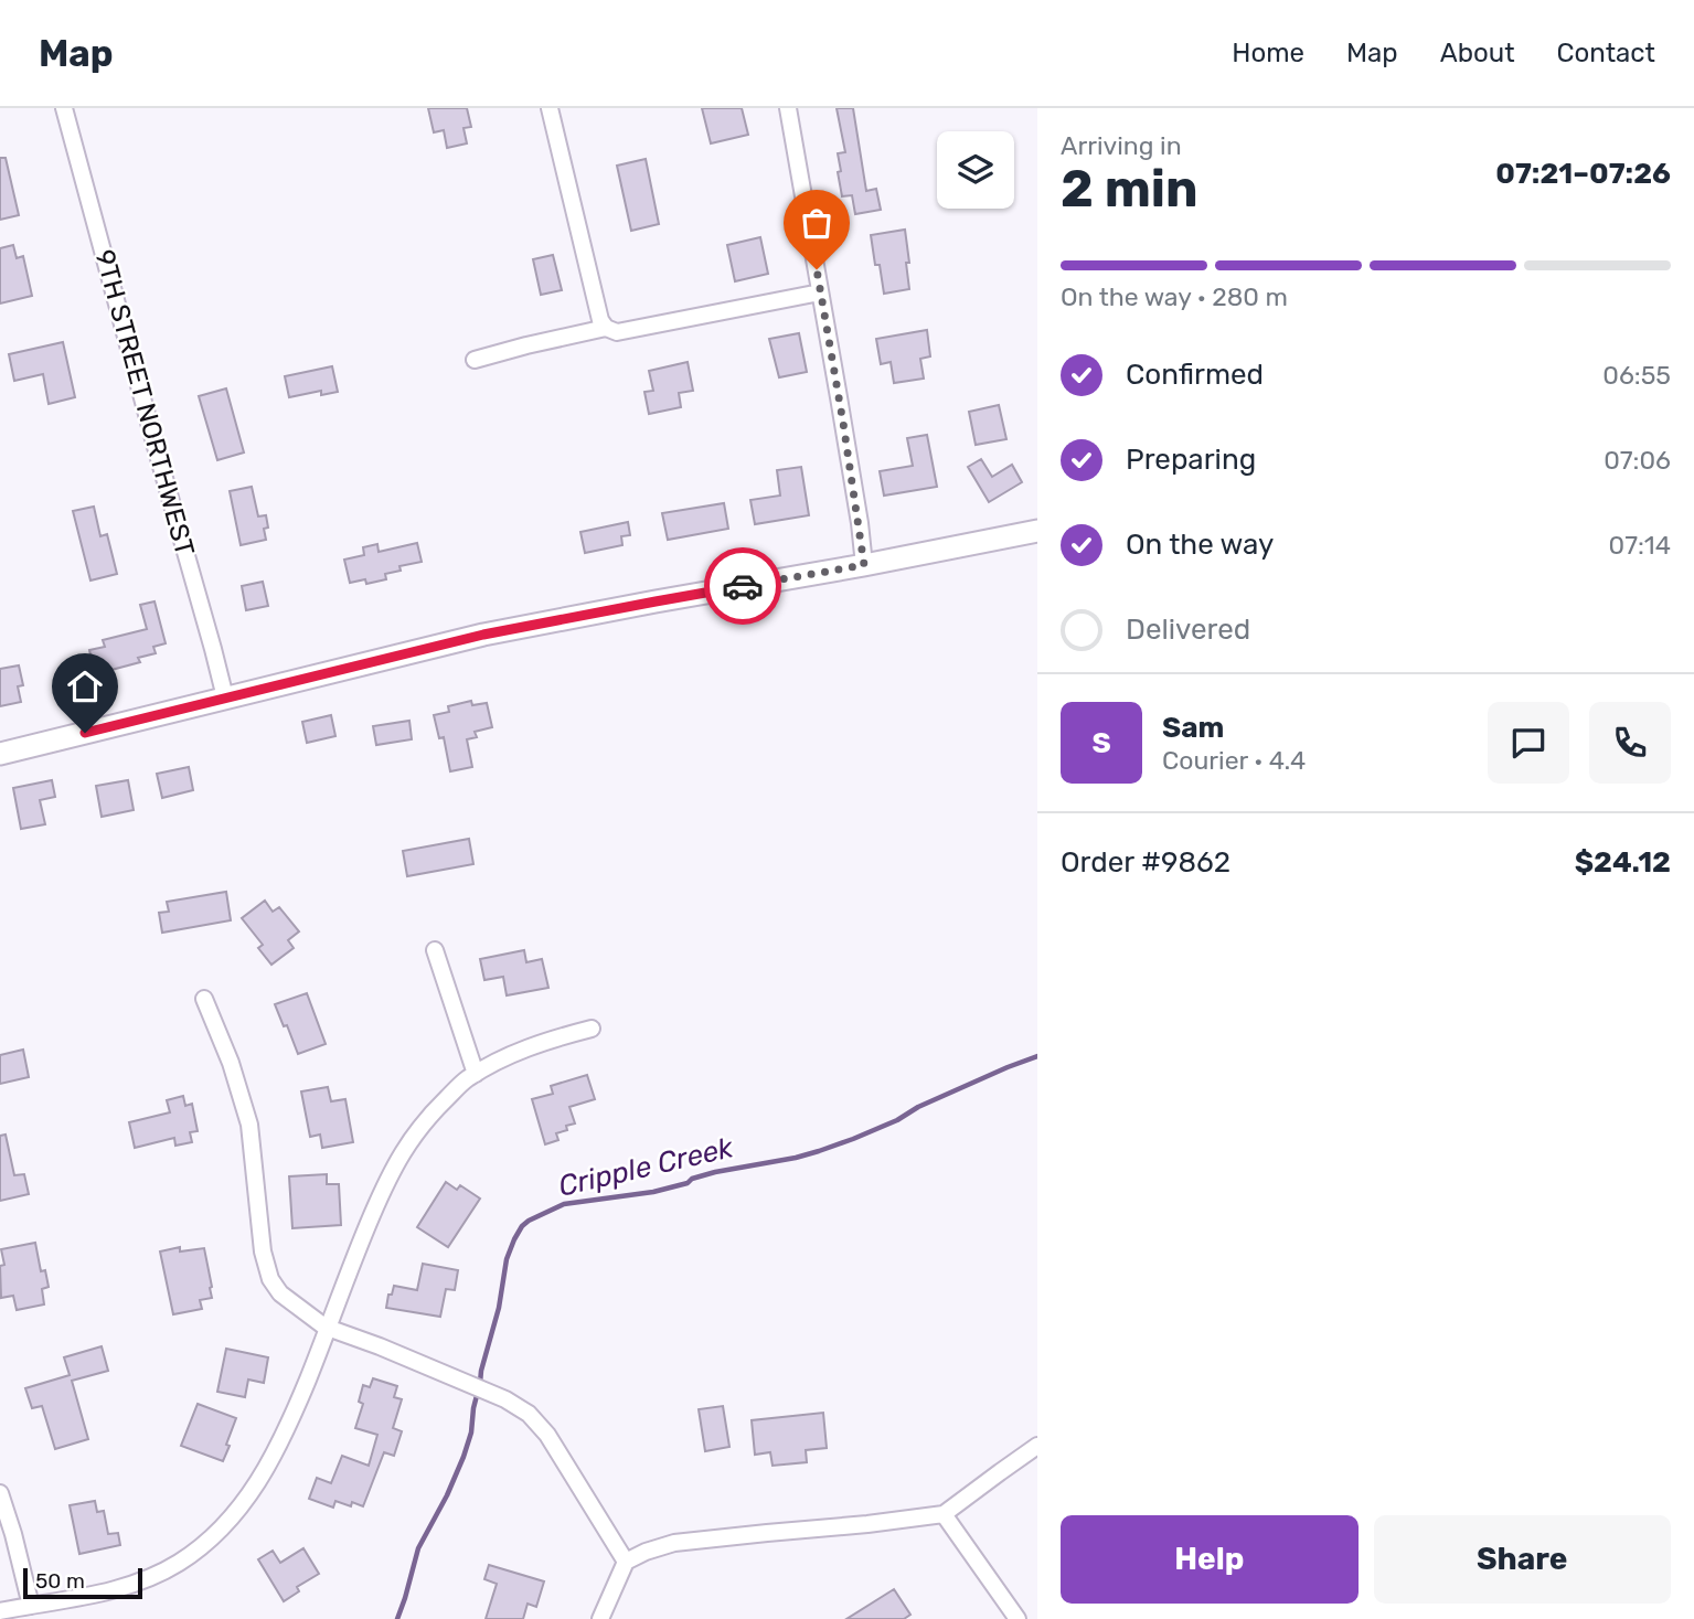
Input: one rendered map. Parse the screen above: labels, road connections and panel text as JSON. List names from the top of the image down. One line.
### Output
{"streets":{"street":["9TH STREET NORTHWEST"]},"water":["Cripple Creek"],"scale_bar":"50 m","page":{"header":"Map","nav":["Home","Map","About","Contact"],"heading":["2 min","Arriving in","07:21–07:26"],"panel":["Sam","Courier · 4.4","Order #9862","$24.12"],"bar":"On the way · 280 m","list":[["Confirmed","06:55"],["Preparing","07:06"],["On the way","07:14"],"Delivered"],"round":"S","buttons":["Help","Share"],"scale":"50 m"}}
